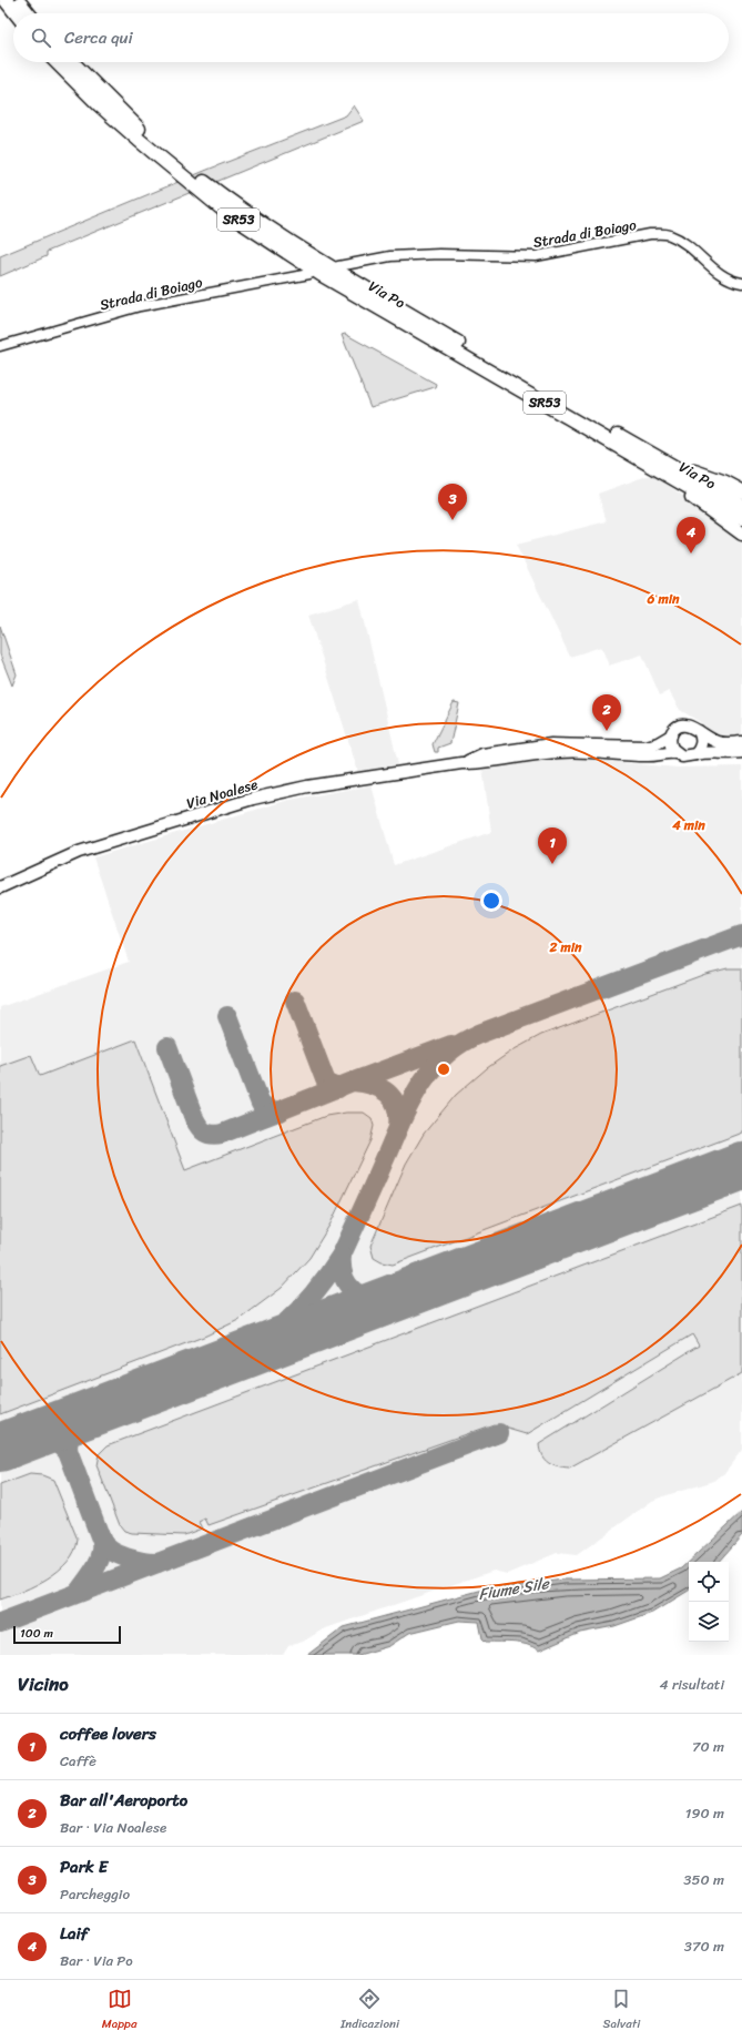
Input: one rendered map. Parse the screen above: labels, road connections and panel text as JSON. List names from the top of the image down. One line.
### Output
{"streets":{"highway":["SR53","Via Po"],"main road":["Via Noalese"],"street":["Strada di Boiago"]},"water":["Fiume Sile"],"scale_bar":"100 m","page":{"search":"Cerca qui","pins":["3","4","2","1"],"scale":"100 m","heading":["Vicino","4 risultati"],"list":[{"mark":"1","name":"coffee lovers","note":"Caffè","value":"70 m"},{"mark":"2","name":"Bar all'Aeroporto","note":"Bar · Via Noalese","value":"190 m"},{"mark":"3","name":"Park E","note":"Parcheggio","value":"350 m"},{"mark":"4","name":"Laif","note":"Bar · Via Po","value":"370 m"}],"nav":["Mappa","Indicazioni","Salvati"]},"rings":["6 min","4 min","2 min"]}
